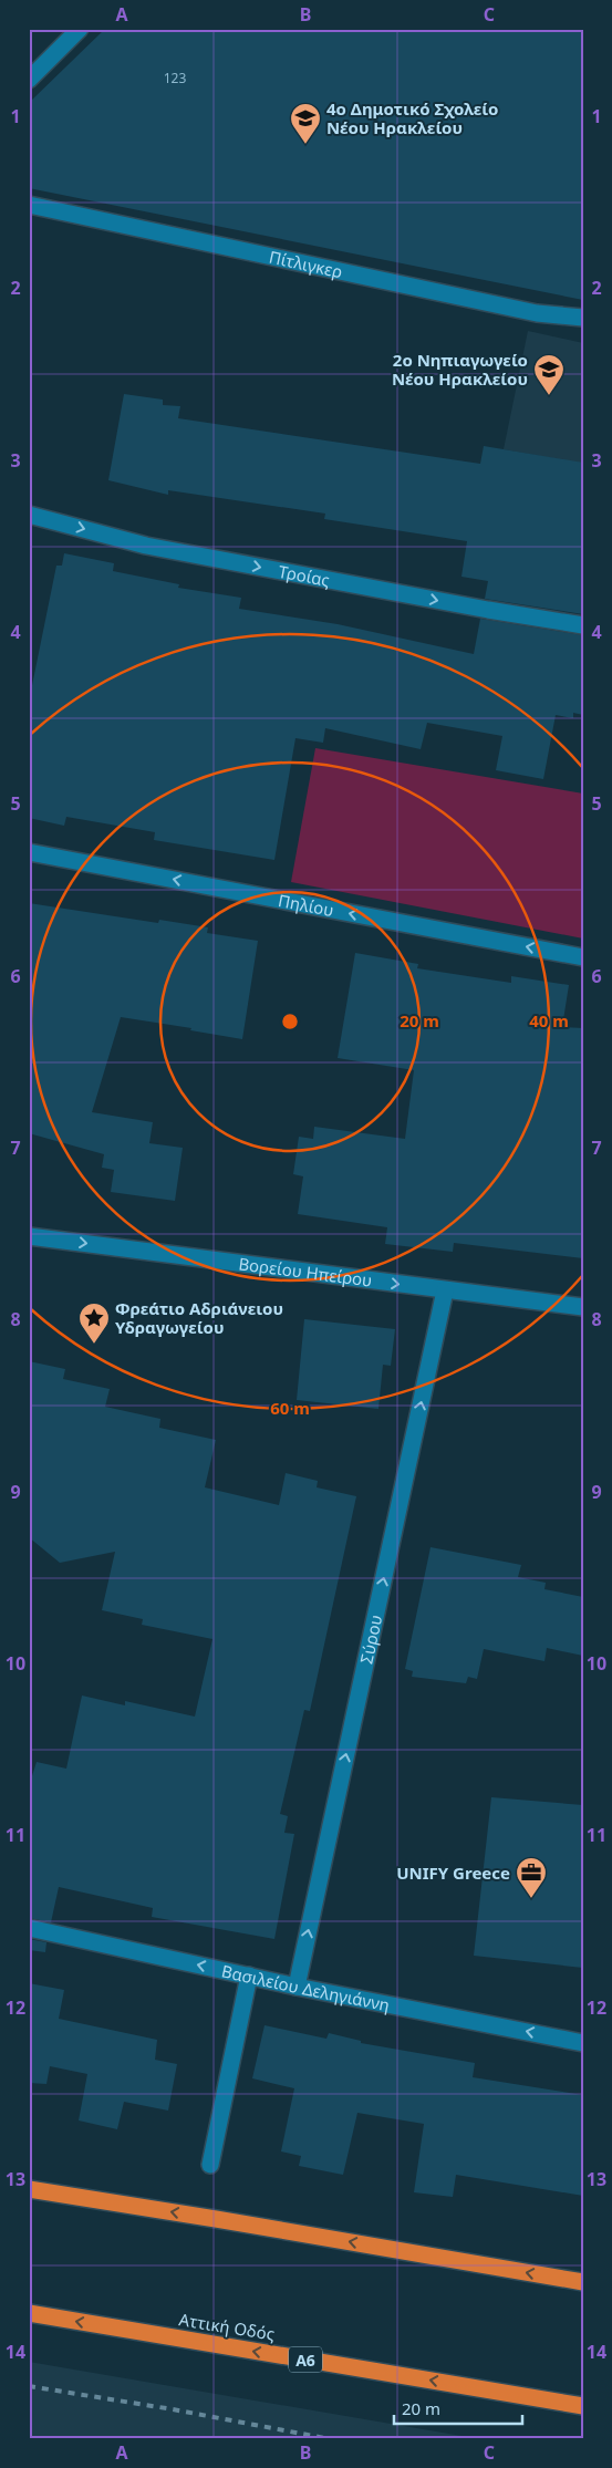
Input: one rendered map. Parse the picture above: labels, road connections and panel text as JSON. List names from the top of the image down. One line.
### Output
{"streets":{"highway":["Αττική Οδός","Α6"],"street":["Πίτλιγκερ","Τροίας","Πηλίου","Βορείου Ηπείρου","Σύρου","Βασιλείου Δεληγιάννη"]},"crossings":[["Βορείου Ηπείρου","Σύρου"],["Σύρου","Βασιλείου Δεληγιάννη"]],"one_way":["Τροίας","Πηλίου","Βορείου Ηπείρου","Σύρου","Βασιλείου Δεληγιάννη"],"places":{"school or university":["4ο Δημοτικό Σχολείο Νέου Ηρακλείου","2ο Νηπιαγωγείο Νέου Ηρακλείου"],"place":["Φρεάτιο Αδριάνειου Υδραγωγείου"],"office":["UNIFY Greece"]},"house_numbers":["123"],"scale_bar":"20 m","grid":{"columns":["A","B","C"],"rows":["1","2","3","4","5","6","7","8","9","10","11","12","13","14"]},"rings":["20 m","40 m","60 m"]}
